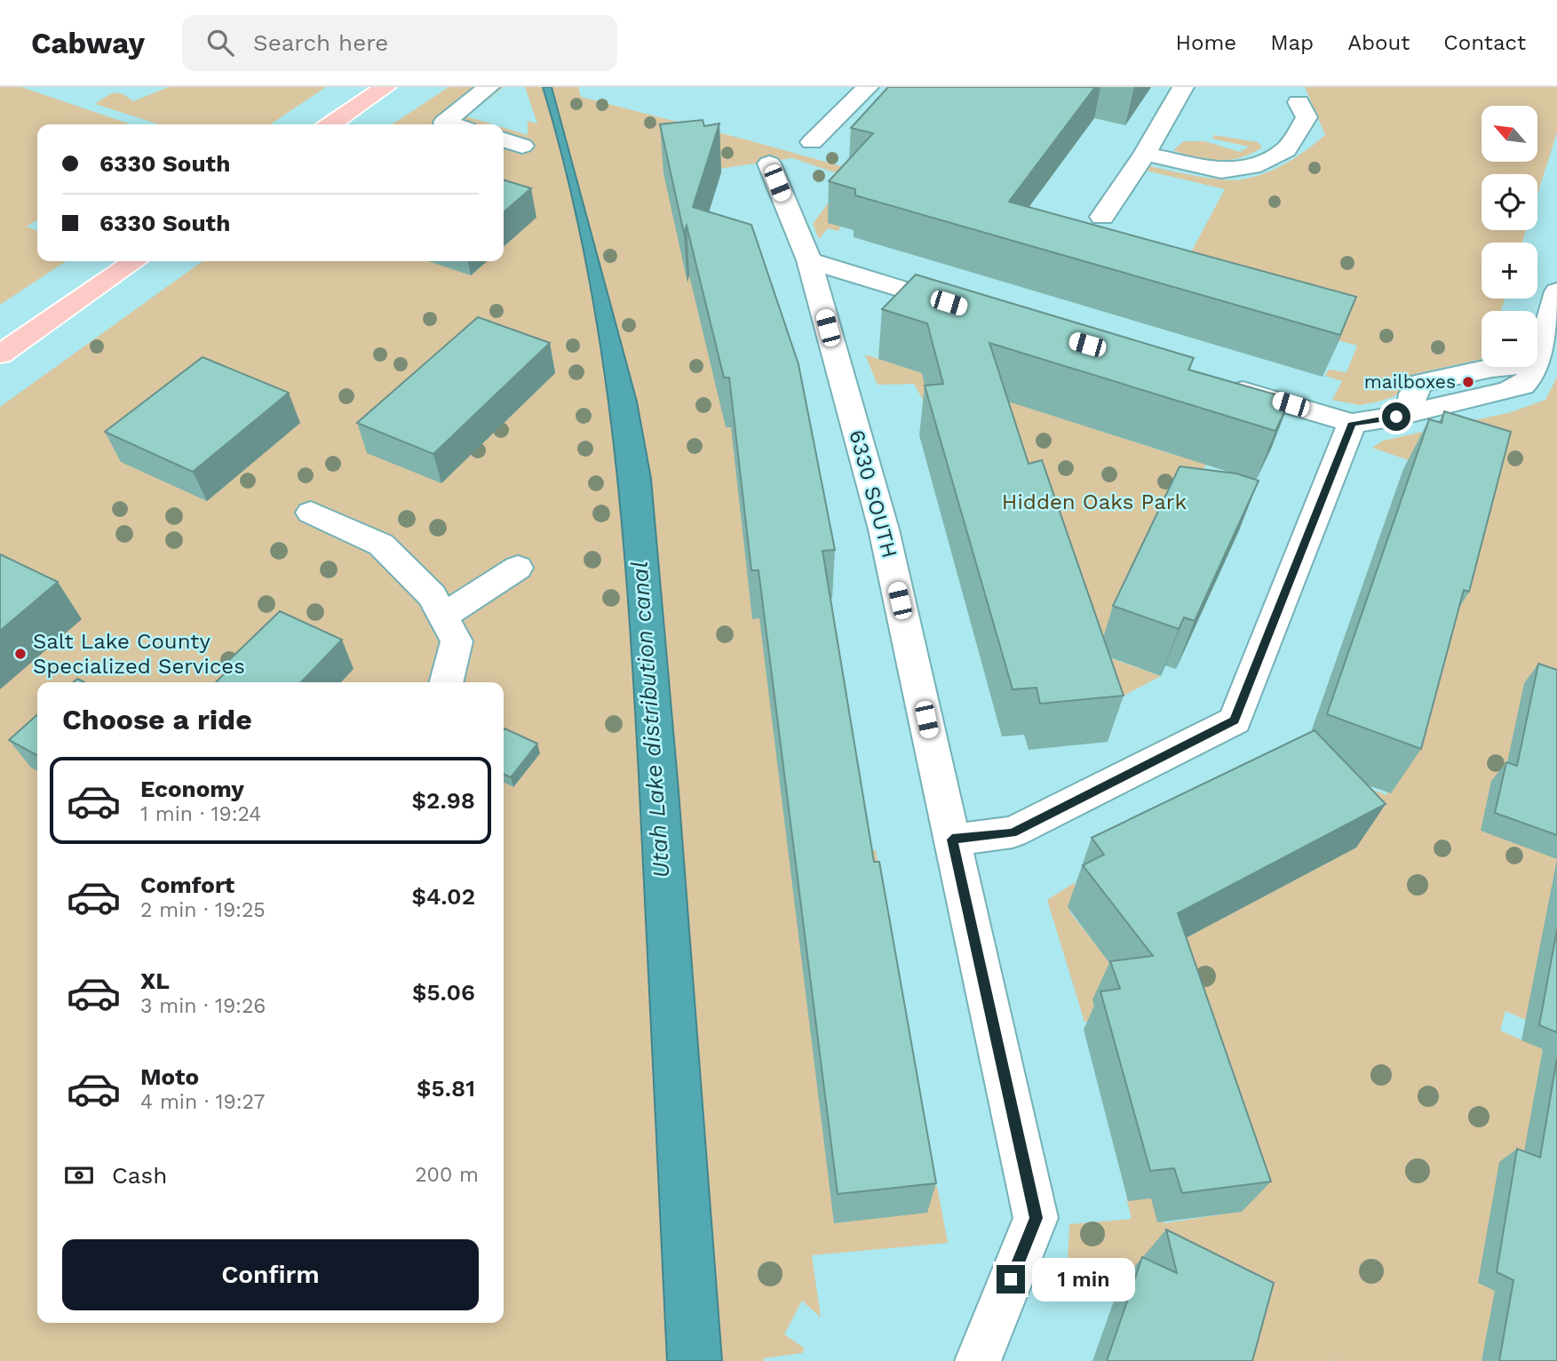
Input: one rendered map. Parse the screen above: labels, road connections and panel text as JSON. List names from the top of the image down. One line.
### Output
{"streets":{"street":["6330 SOUTH"]},"water":["Utah Lake distribution canal"],"parks":["Hidden Oaks Park"],"places":["mailboxes","Salt Lake County Specialized Services"],"north":"top left","page":{"header":"Cabway","search":"Search here","nav":["Home","Map","About","Contact"],"map_buttons":["+","−"],"banner":["6330 South","6330 South"],"heading":"Choose a ride","list":[{"name":"Economy","note":"1 min · 19:24","value":"$2.98"},{"name":"Comfort","note":"2 min · 19:25","value":"$4.02"},{"name":"XL","note":"3 min · 19:26","value":"$5.06"},{"name":"Moto","note":"4 min · 19:27","value":"$5.81"}],"pay":["Cash","200 m"],"buttons":"Confirm","bubble":"1 min"}}
